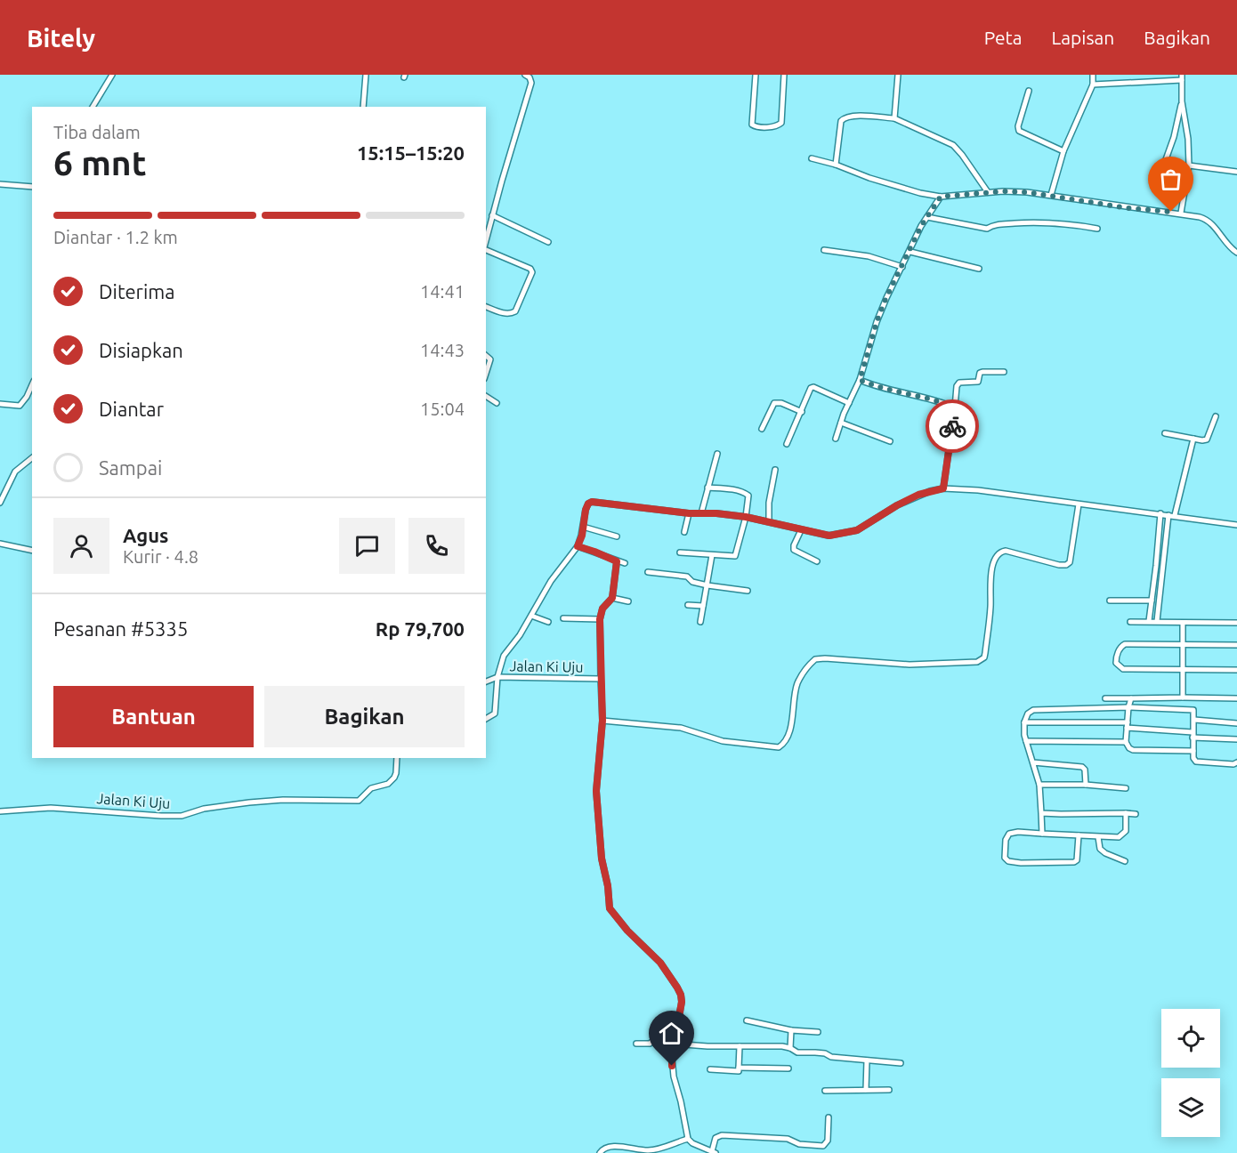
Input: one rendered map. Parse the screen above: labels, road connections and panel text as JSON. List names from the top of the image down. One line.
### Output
{"streets":{"street":["Jalan Ki Uju"]},"page":{"header":"Bitely","nav":["Peta","Lapisan","Bagikan"],"heading":["6 mnt","Tiba dalam","15:15–15:20"],"panel":["Agus","Kurir · 4.8","Pesanan #5335","Rp 79,700"],"bar":"Diantar · 1.2 km","list":[["Diterima","14:41"],["Disiapkan","14:43"],["Diantar","15:04"],"Sampai"],"buttons":["Bantuan","Bagikan"]}}
